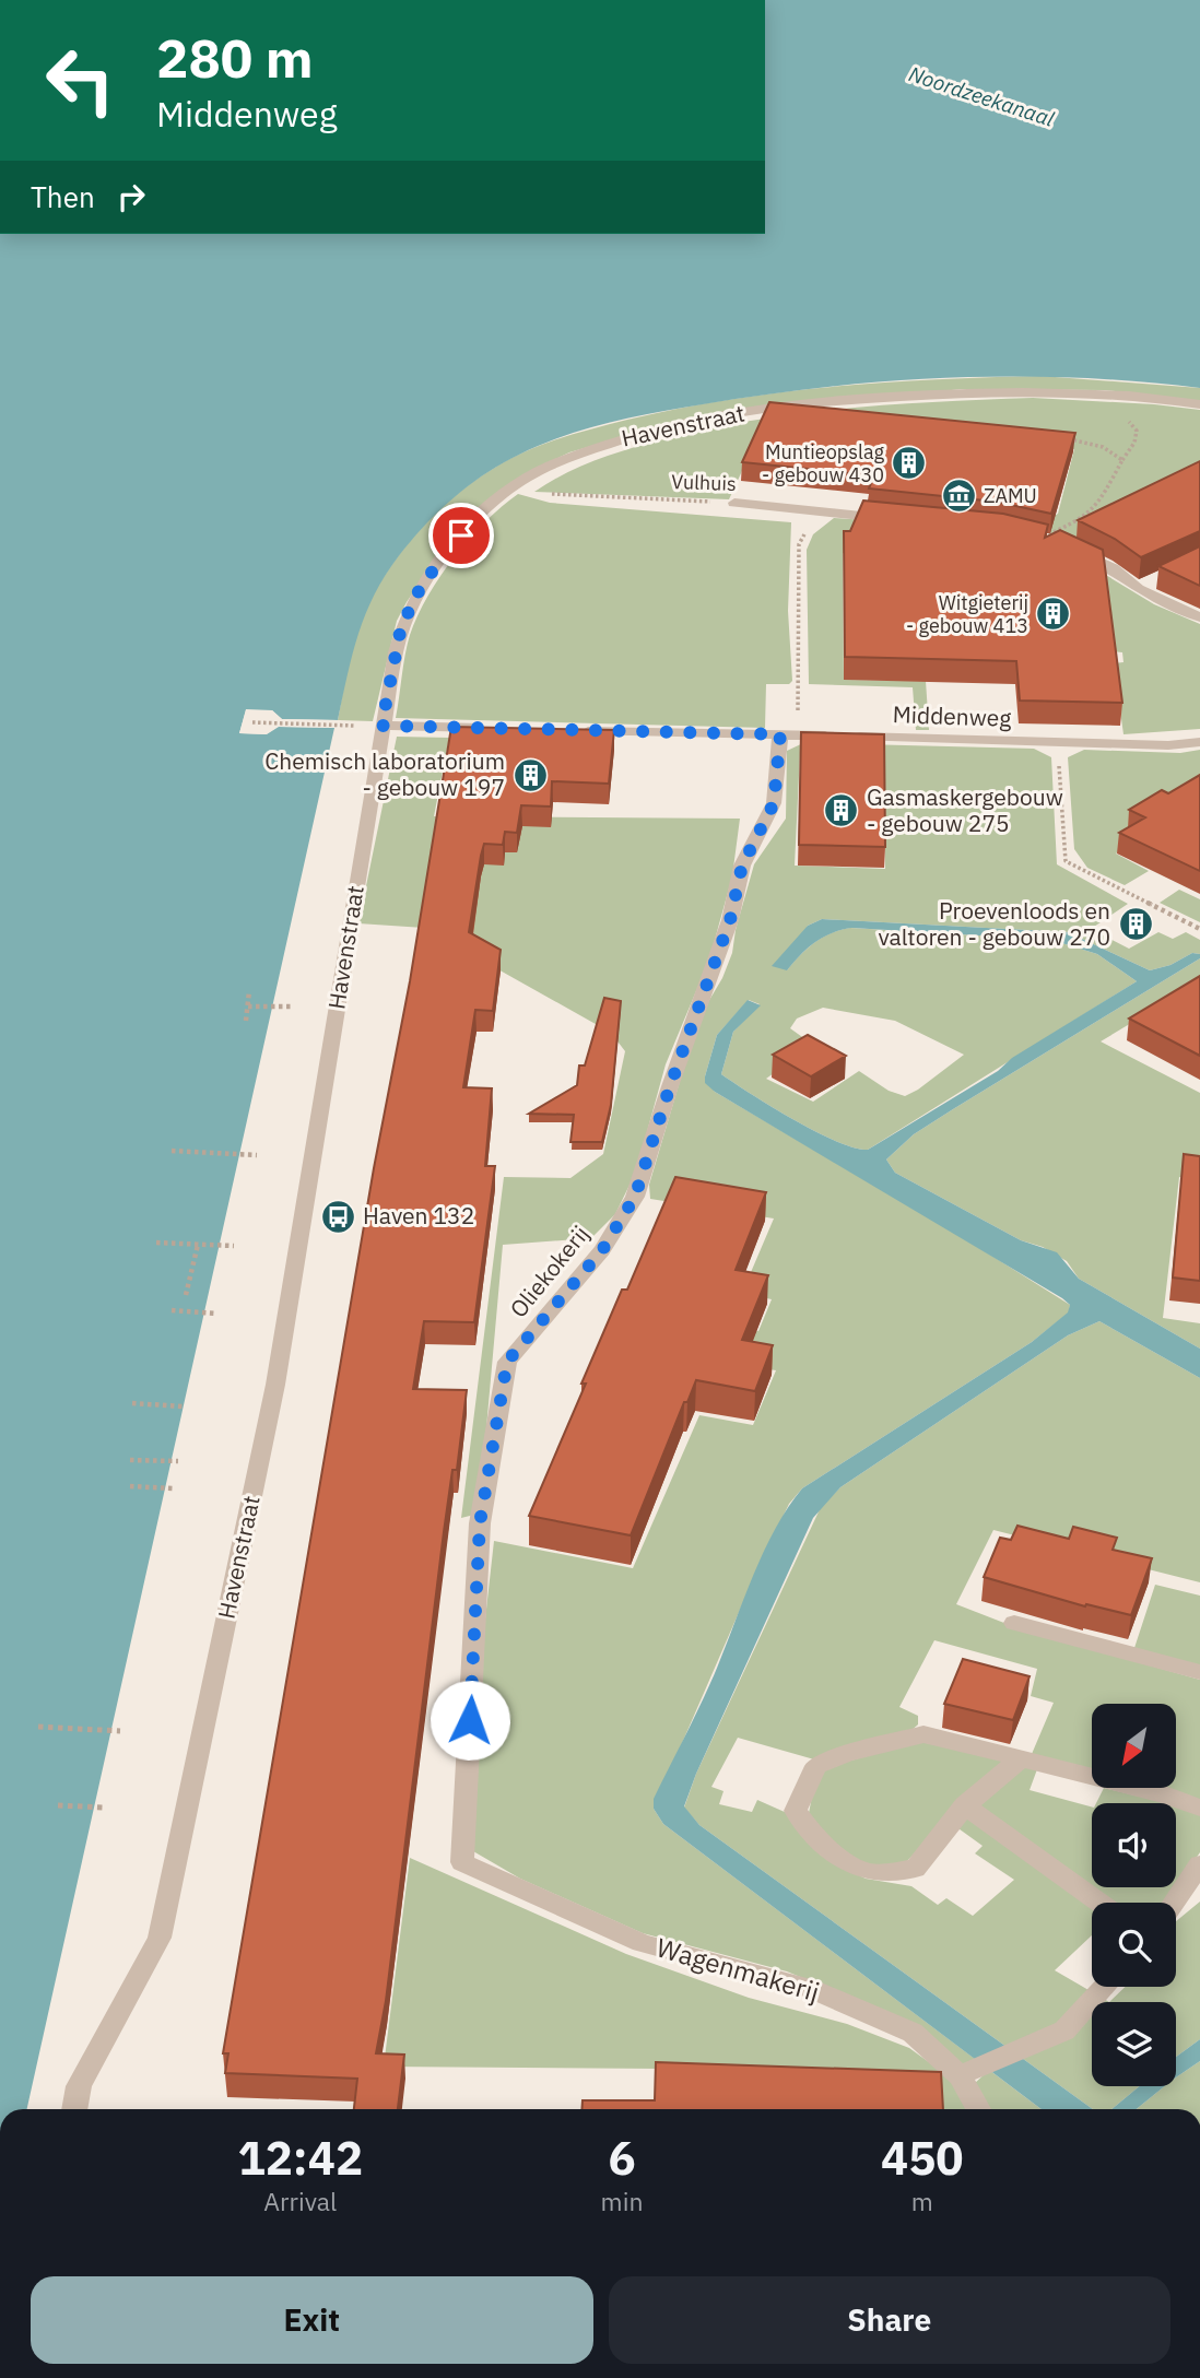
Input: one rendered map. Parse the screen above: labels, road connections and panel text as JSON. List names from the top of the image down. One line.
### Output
{"streets":{"street":["Havenstraat","Vulhuis","Middenweg","Oliekokerij","Wagenmakerij"]},"crossings":[["Havenstraat","Vulhuis"],["Middenweg","Oliekokerij"],["Oliekokerij","Wagenmakerij"]],"water":["Noordzeekanaal"],"places":{"building":["Muntieopslag - gebouw 430","Witgieterij - gebouw 413","Chemisch laboratorium - gebouw 197","Gasmaskergebouw - gebouw 275","Proevenloods en valtoren - gebouw 270"],"museum":["ZAMU"],"bus stop":["Haven 132"]},"north":"bottom left","page":{"turn":["280 m","Middenweg"],"then":"Then","eta":["12:42","Arrival","6","min","450","m"],"buttons":["Exit","Share"]}}
